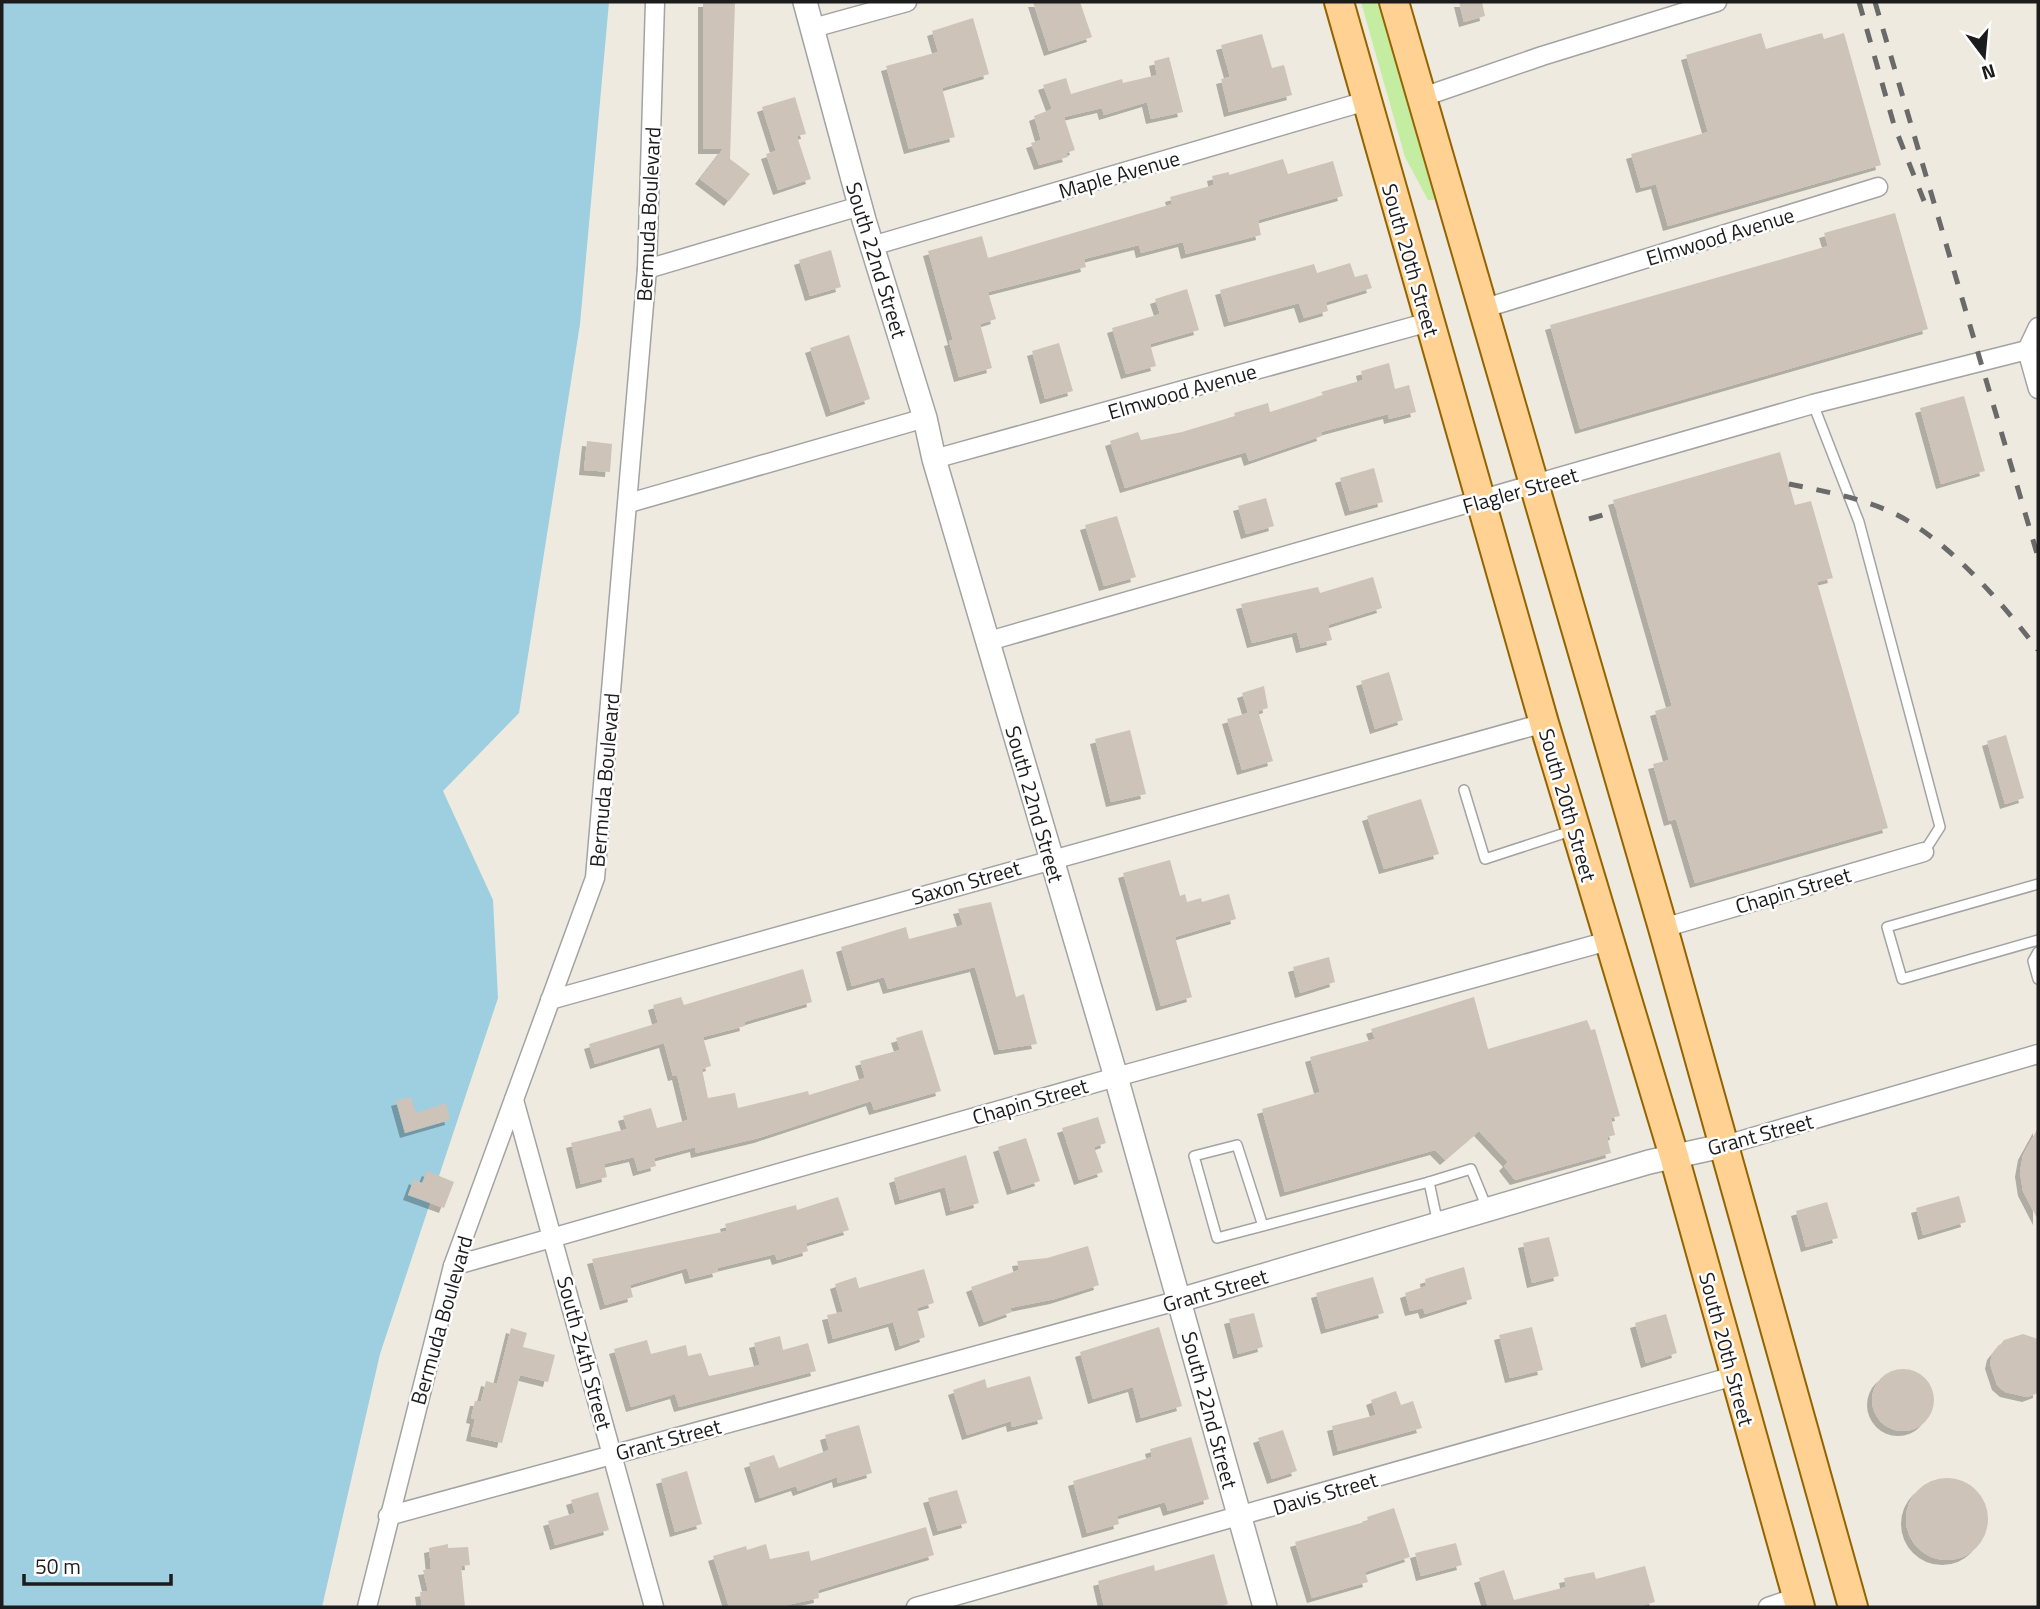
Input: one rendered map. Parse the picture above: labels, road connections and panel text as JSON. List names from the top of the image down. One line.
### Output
{"streets":{"main road":["South 20th Street"],"street":["Maple Avenue","Bermuda Boulevard","Elmwood Avenue","South 22nd Street","Flagler Street","Saxon Street","Chapin Street","Grant Street","South 24th Street","Davis Street"]},"crossings":[["Maple Avenue","South 22nd Street"],["Maple Avenue","South 20th Street"],["Bermuda Boulevard","Saxon Street"],["Bermuda Boulevard","Chapin Street"],["Bermuda Boulevard","Grant Street"],["Bermuda Boulevard","South 24th Street"],["Elmwood Avenue","South 22nd Street"],["Elmwood Avenue","South 20th Street"],["South 22nd Street","Flagler Street"],["South 22nd Street","Saxon Street"],["South 22nd Street","Chapin Street"],["South 22nd Street","Grant Street"],["South 22nd Street","Davis Street"],["South 20th Street","Flagler Street"],["South 20th Street","Saxon Street"],["South 20th Street","Chapin Street"],["South 20th Street","Grant Street"],["South 20th Street","Davis Street"],["Chapin Street","South 24th Street"],["Grant Street","South 24th Street"]],"scale_bar":"50 m","north":"bottom"}
